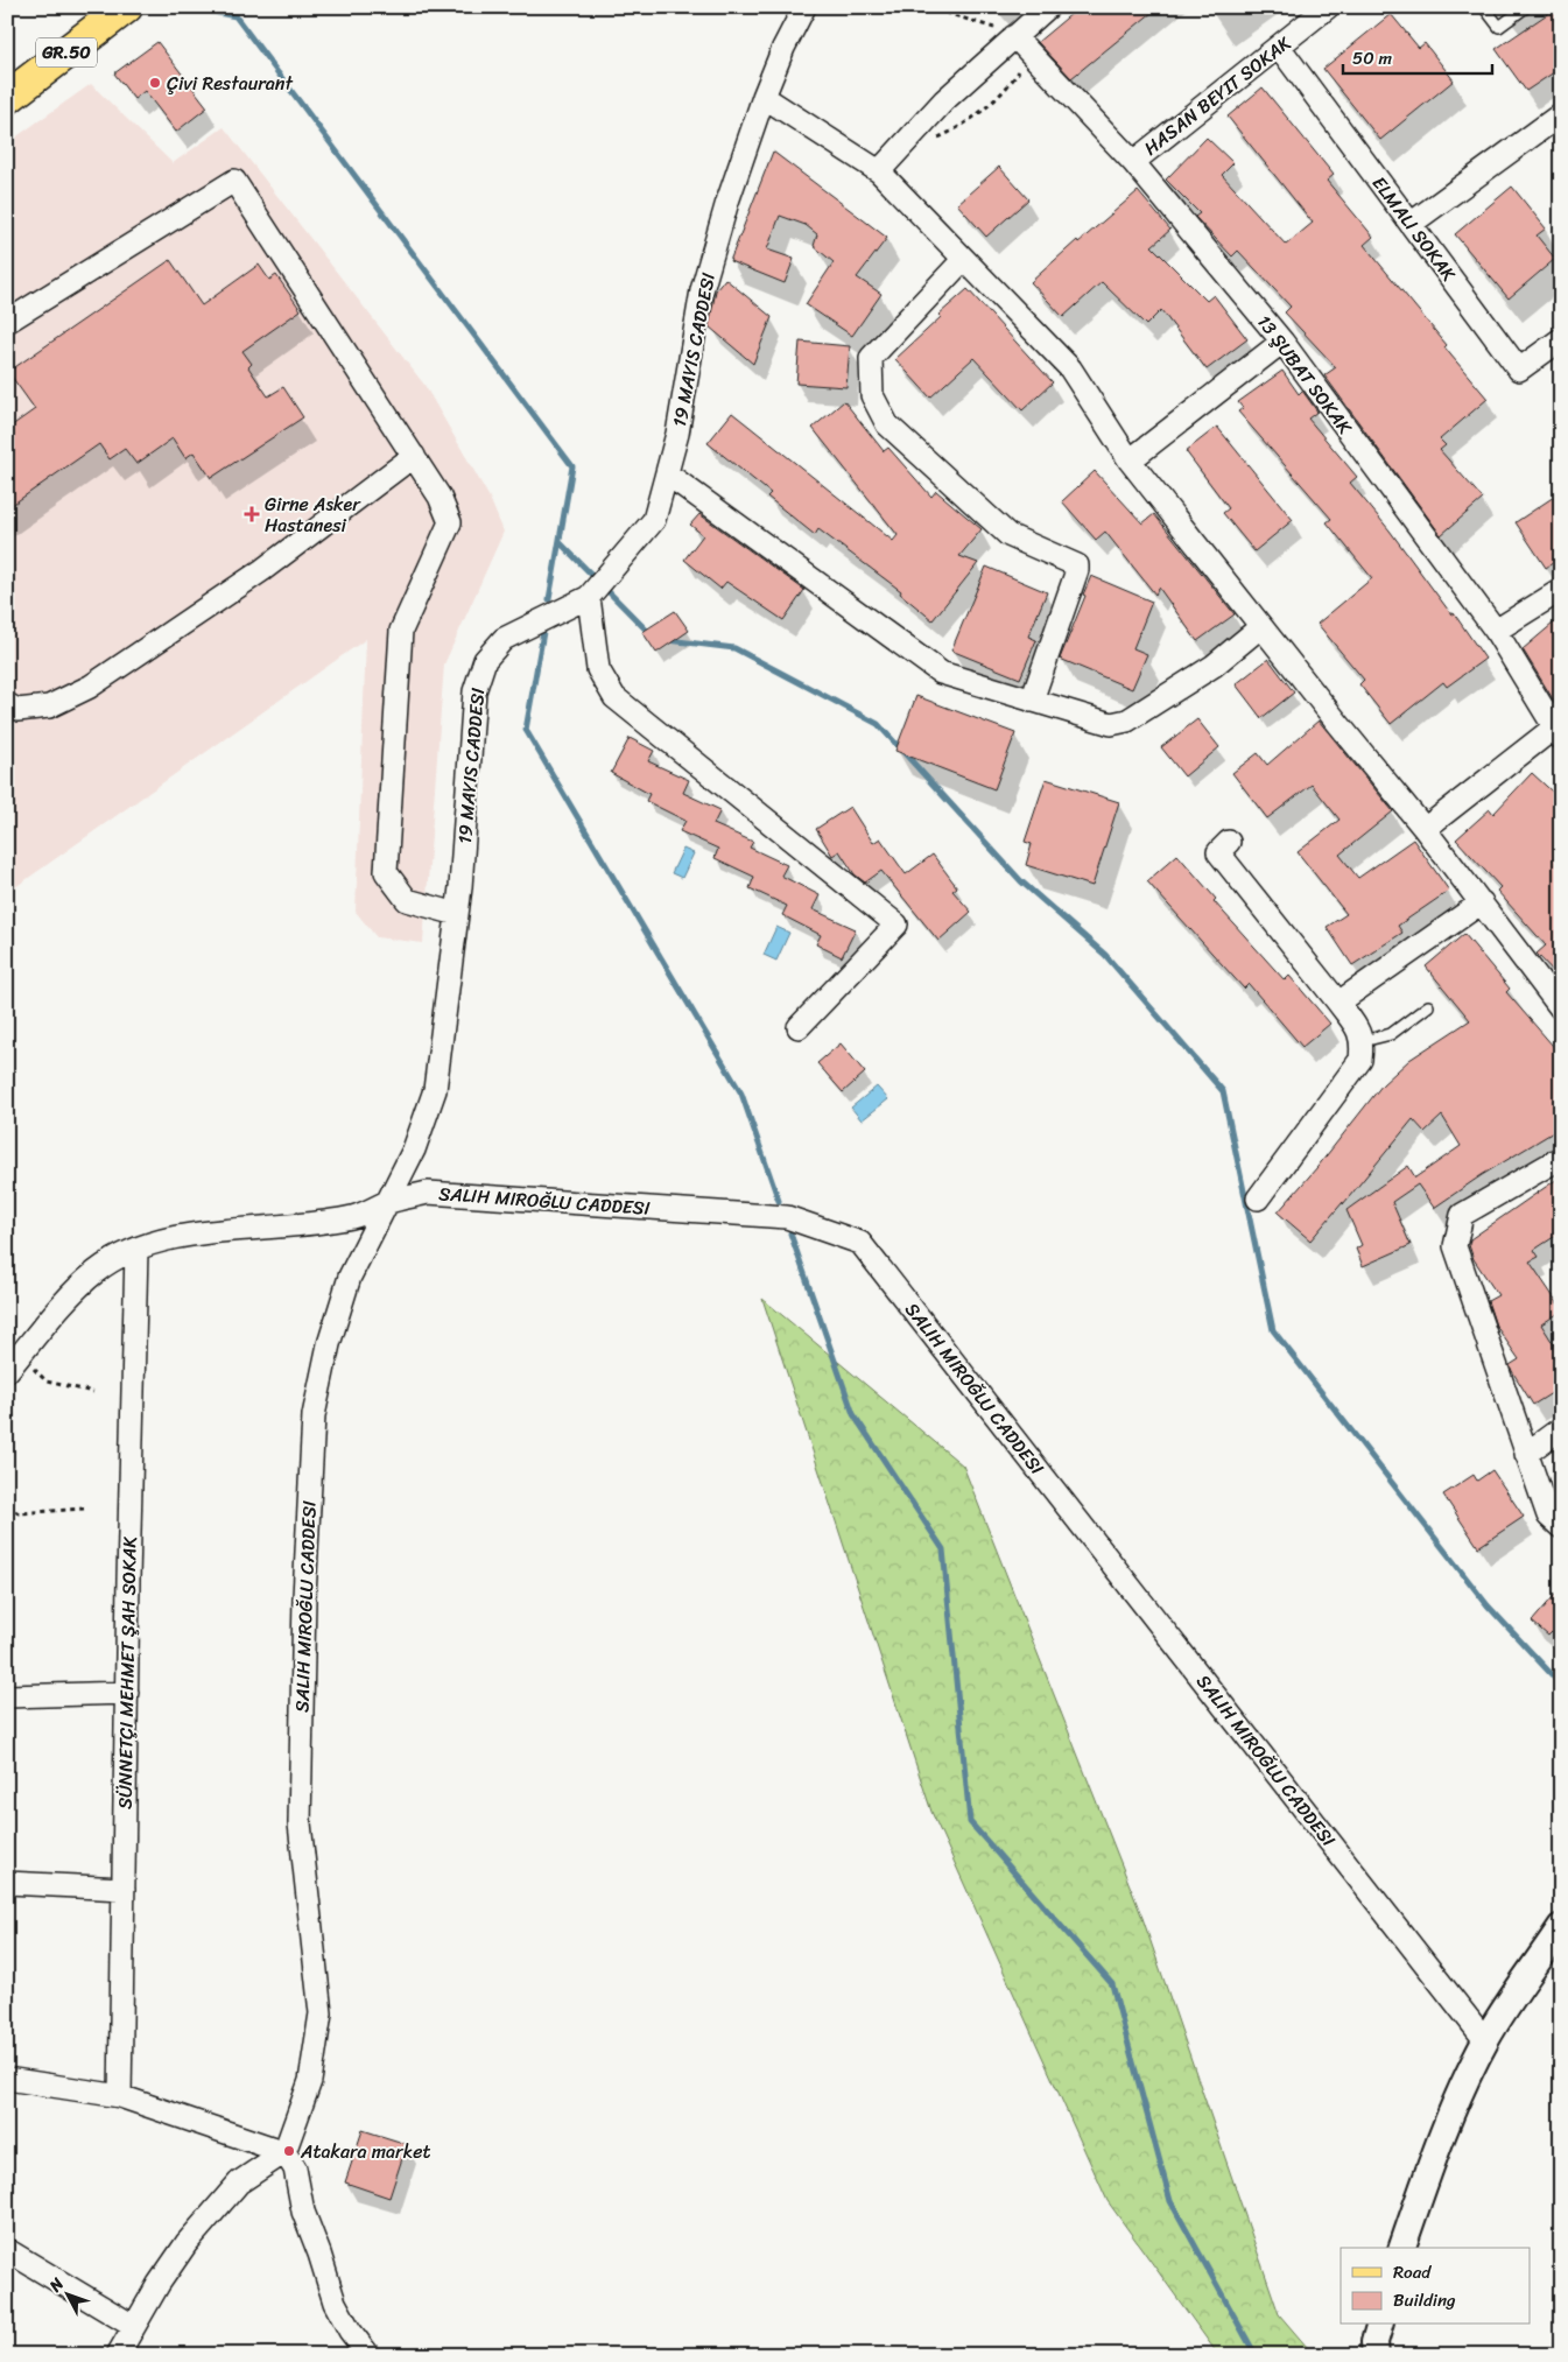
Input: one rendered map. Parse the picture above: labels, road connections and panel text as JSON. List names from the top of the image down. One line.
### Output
{"streets":{"main road":["GR.50"],"street":["HASAN BEYIT SOKAK","19 MAYIS CADDESI","13 ŞUBAT SOKAK","SALIH MIROĞLU CADDESI","SÜNNETÇI MEHMET ŞAH SOKAK"]},"crossings":[["HASAN BEYIT SOKAK","13 ŞUBAT SOKAK"],["19 MAYIS CADDESI","SALIH MIROĞLU CADDESI"]],"places":{"other":["Çivi Restaurant","Atakara market"],"health":["Girne Asker Hastanesi"]},"legend":["Road","Building"],"scale_bar":"50 m","north":"top left"}
